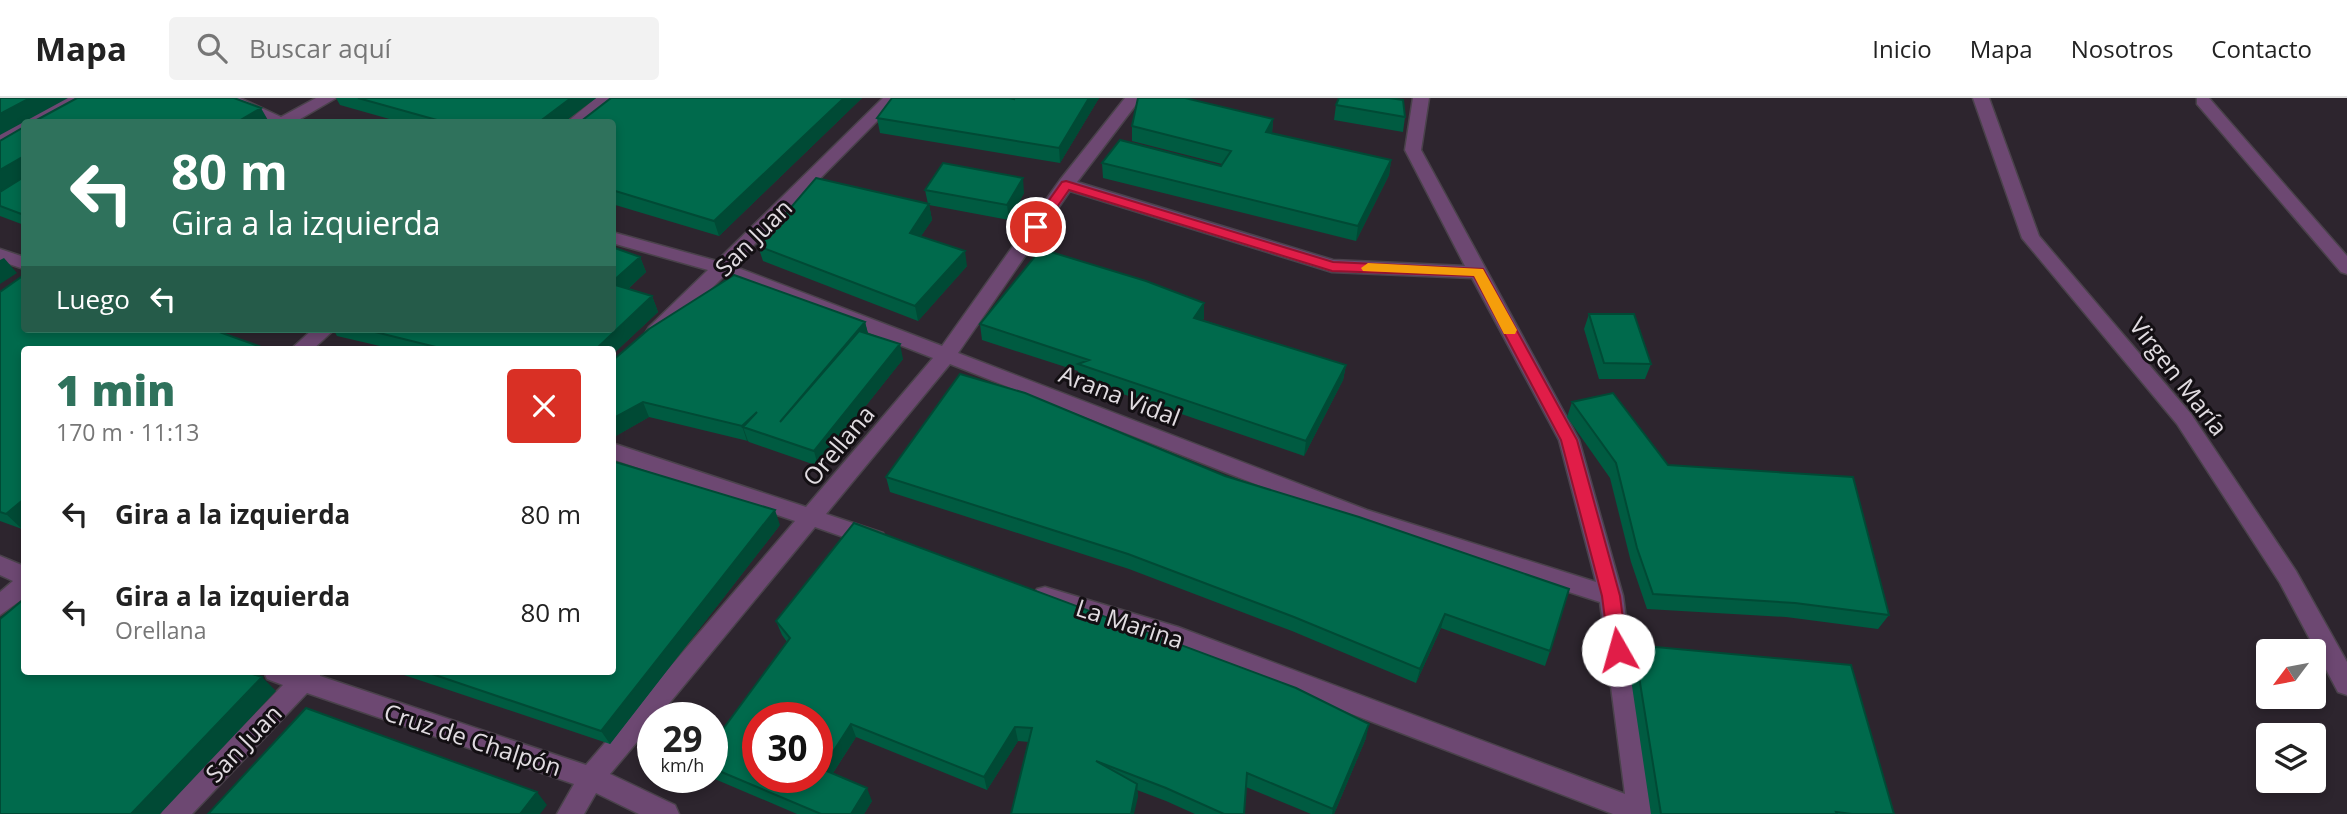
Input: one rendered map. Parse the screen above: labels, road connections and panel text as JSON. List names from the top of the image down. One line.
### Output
{"streets":{"street":["San Juan","Virgen María","Arana Vidal","Orellana","La Marina","Cruz de Chalpón"]},"crossings":[["San Juan","Arana Vidal"],["San Juan","Cruz de Chalpón"],["Arana Vidal","Orellana"],["Orellana","Cruz de Chalpón"]],"north":"bottom left","page":{"header":"Mapa","search":"Buscar aquí","nav":["Inicio","Mapa","Nosotros","Contacto"],"turn":["80 m","Gira a la izquierda"],"then":"Luego","heading":["1 min","170 m · 11:13"],"list":[{"name":"Gira a la izquierda","value":"80 m"},{"name":"Gira a la izquierda","note":"Orellana","value":"80 m"}],"speed":"29 km/h","limit":"30"}}
